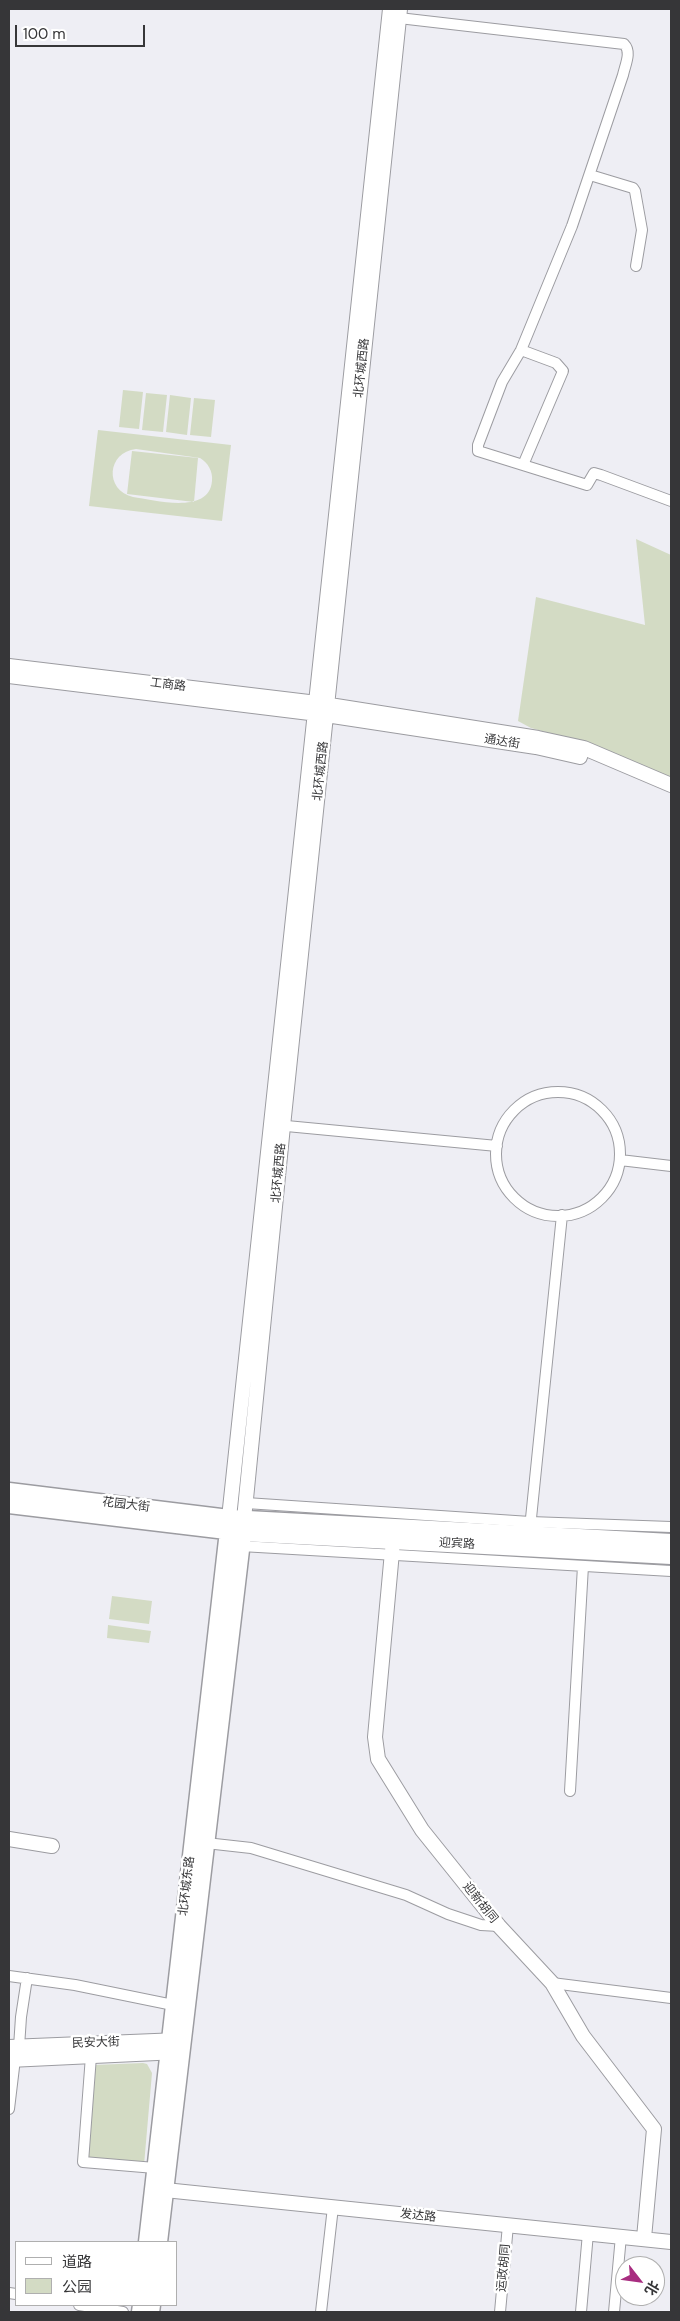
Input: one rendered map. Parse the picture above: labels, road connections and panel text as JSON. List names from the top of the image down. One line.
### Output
{"streets":{"main road":["北环城西路","工商路","通达街","花园大街","迎宾路","北环城东路","迎新胡同","民安大街","发达路"],"street":["运政胡同"]},"crossings":[["北环城西路","工商路"],["北环城西路","通达街"],["北环城西路","花园大街"],["北环城西路","迎宾路"],["北环城西路","北环城东路"],["工商路","通达街"],["花园大街","迎宾路"],["花园大街","北环城东路"],["迎宾路","北环城东路"],["迎宾路","迎新胡同"],["北环城东路","民安大街"],["北环城东路","发达路"],["迎新胡同","发达路"],["发达路","运政胡同"]],"legend":["道路","公园"],"scale_bar":"100 m","north":"bottom right"}
